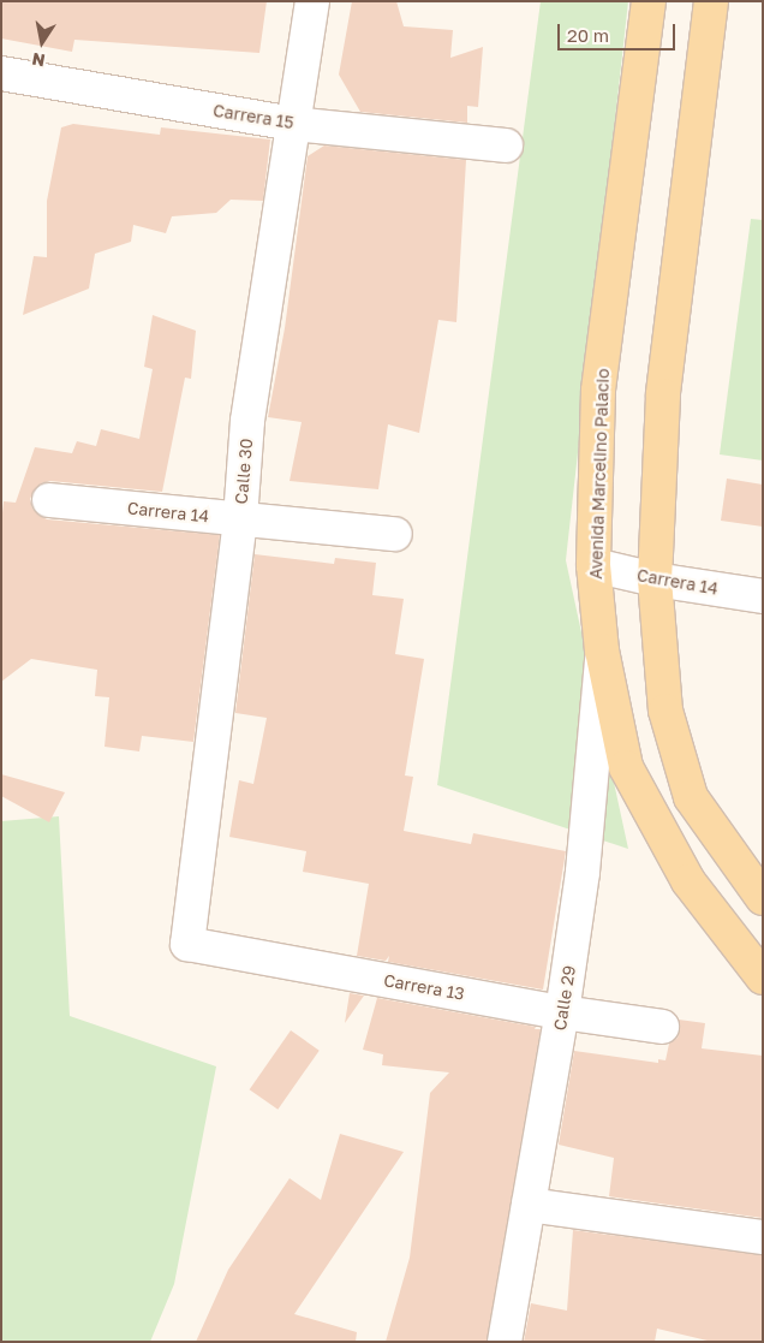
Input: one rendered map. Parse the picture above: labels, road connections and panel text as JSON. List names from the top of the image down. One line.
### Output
{"streets":{"main road":["Avenida Marcelino Palacio"],"street":["Carrera 15","Calle 30","Carrera 14","Carrera 13","Calle 29"]},"crossings":[["Carrera 15","Calle 30"],["Calle 30","Carrera 14"],["Calle 30","Carrera 13"],["Avenida Marcelino Palacio","Carrera 14"],["Avenida Marcelino Palacio","Calle 29"],["Carrera 13","Calle 29"]],"scale_bar":"20 m","north":"bottom"}
